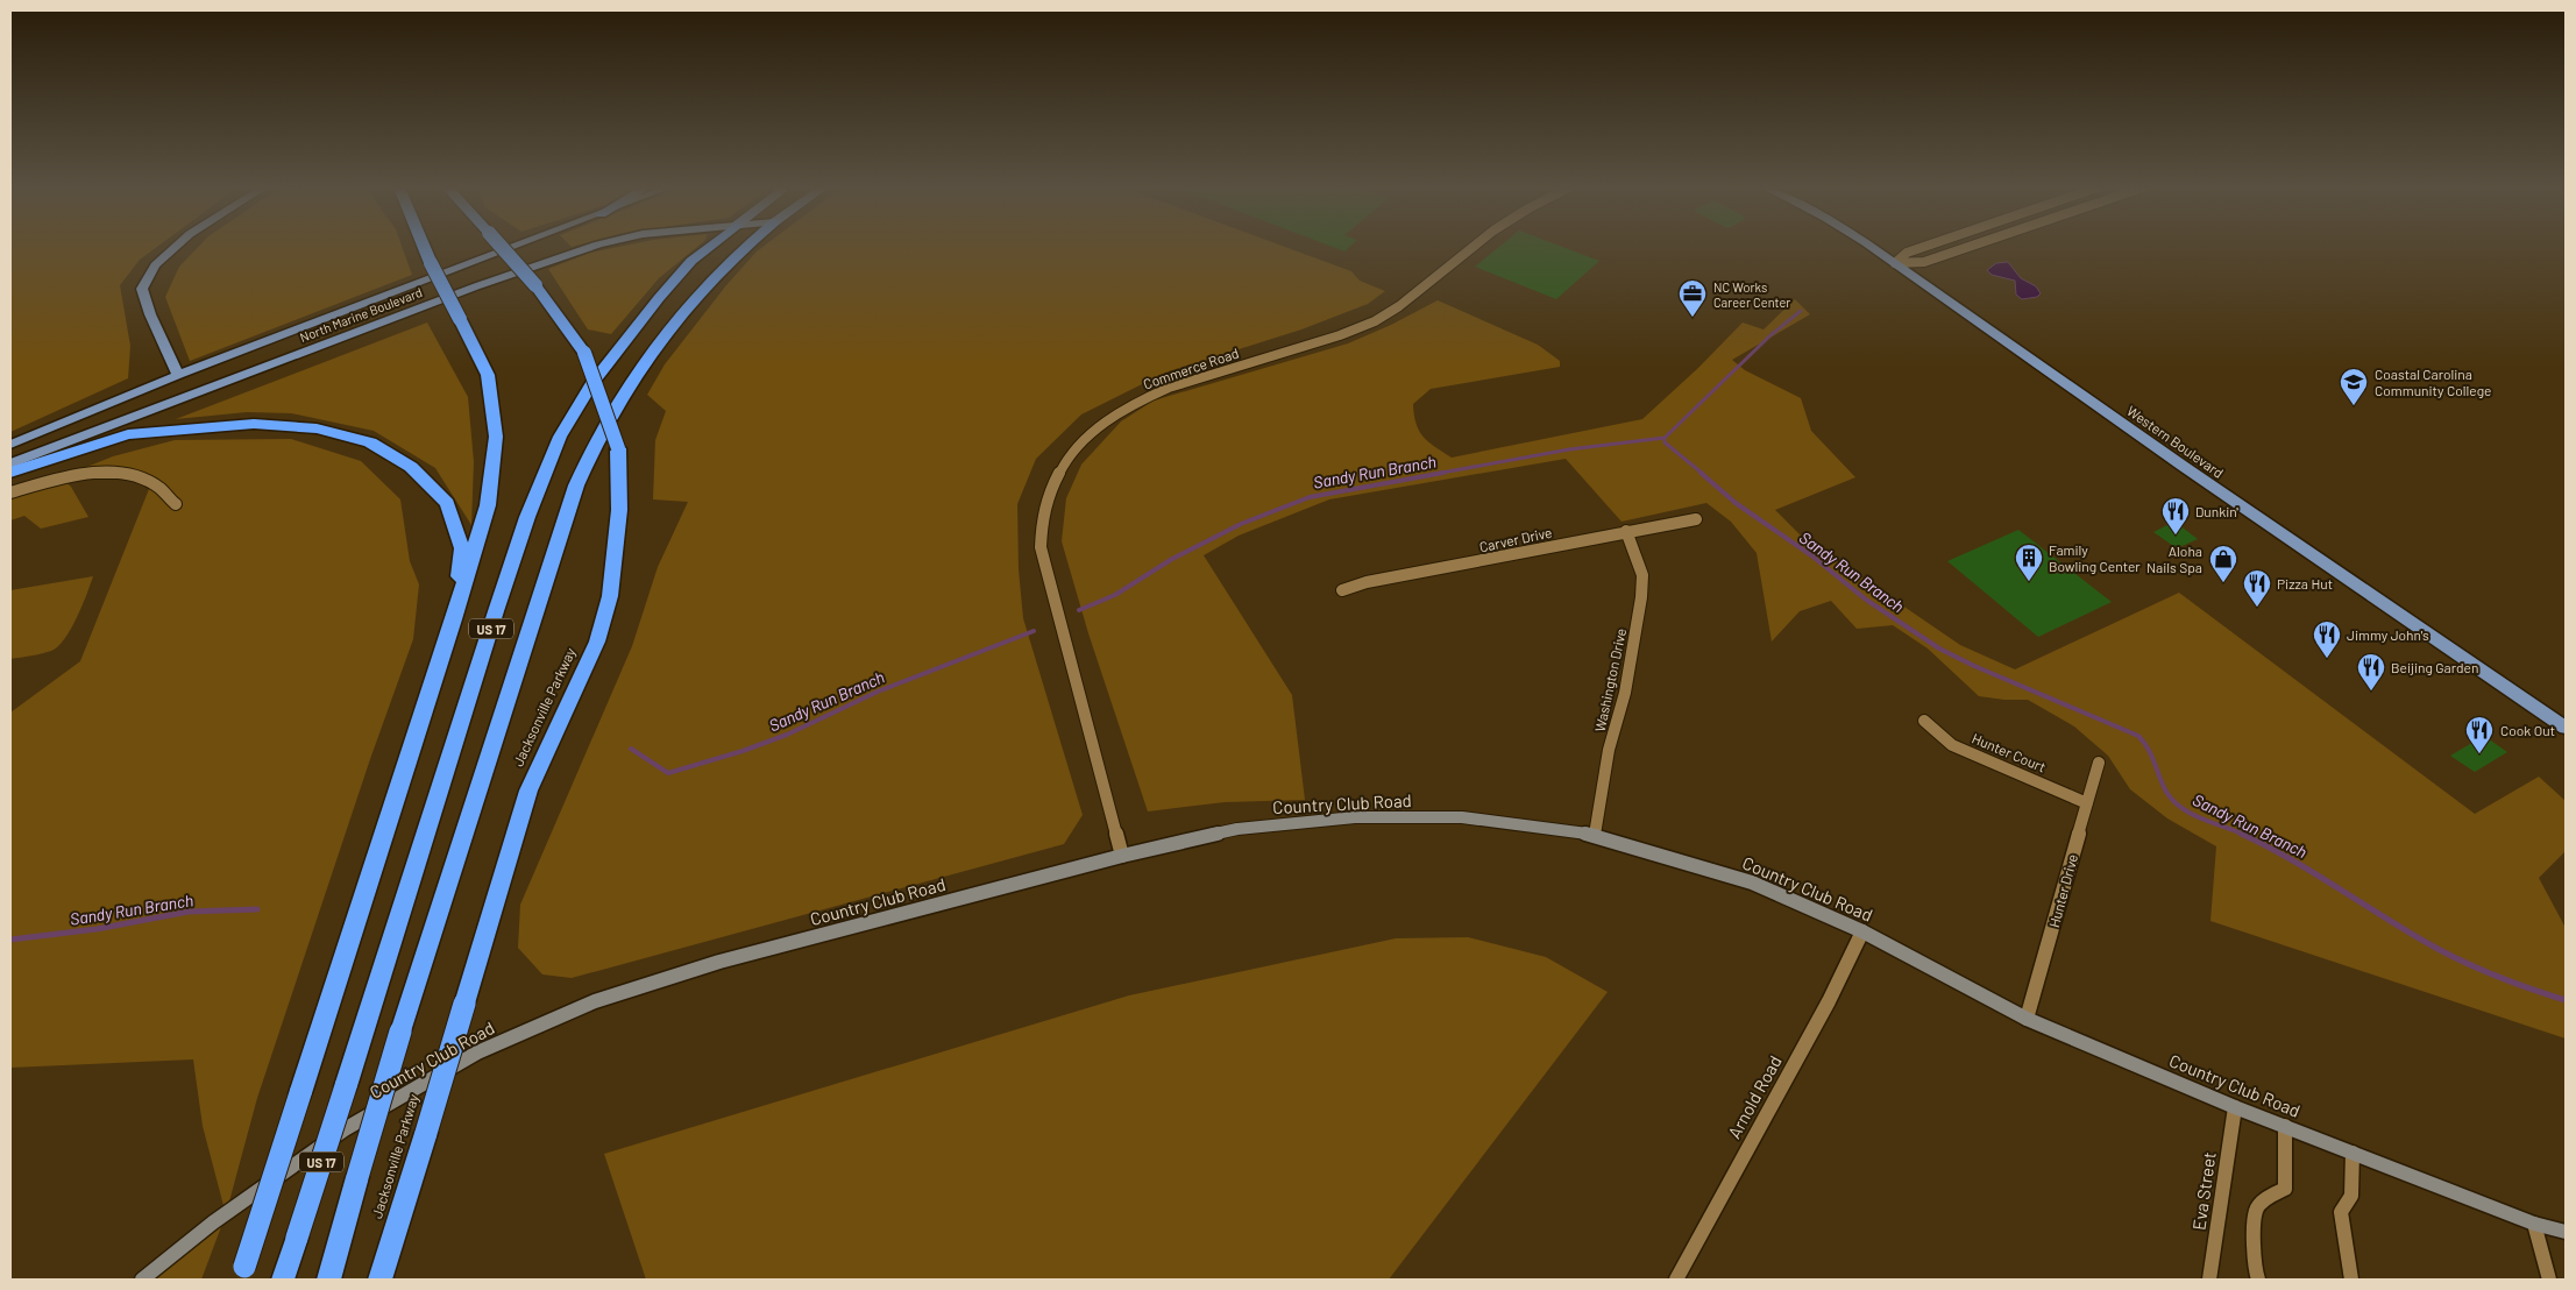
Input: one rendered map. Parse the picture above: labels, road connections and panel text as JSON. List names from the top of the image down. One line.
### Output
{"streets":{"highway":["US 17","Jacksonville Parkway"],"main road":["North Marine Boulevard","Western Boulevard","Country Club Road"],"street":["Commerce Road","Carver Drive","Washington Drive","Hunter Court","Hunter Drive","Arnold Road","Eva Street"]},"crossings":[["Commerce Road","Country Club Road"],["Carver Drive","Washington Drive"],["Washington Drive","Country Club Road"],["Hunter Court","Hunter Drive"],["Country Club Road","Hunter Drive"],["Country Club Road","Arnold Road"],["Country Club Road","Eva Street"]],"water":["Sandy Run Branch"],"places":{"office":["NC Works Career Center"],"school or university":["Coastal Carolina Community College"],"restaurant":["Dunkin'","Pizza Hut","Jimmy John's","Beijing Garden","Cook Out"],"building":["Family Bowling Center"],"shop":["Aloha Nails Spa"]}}
